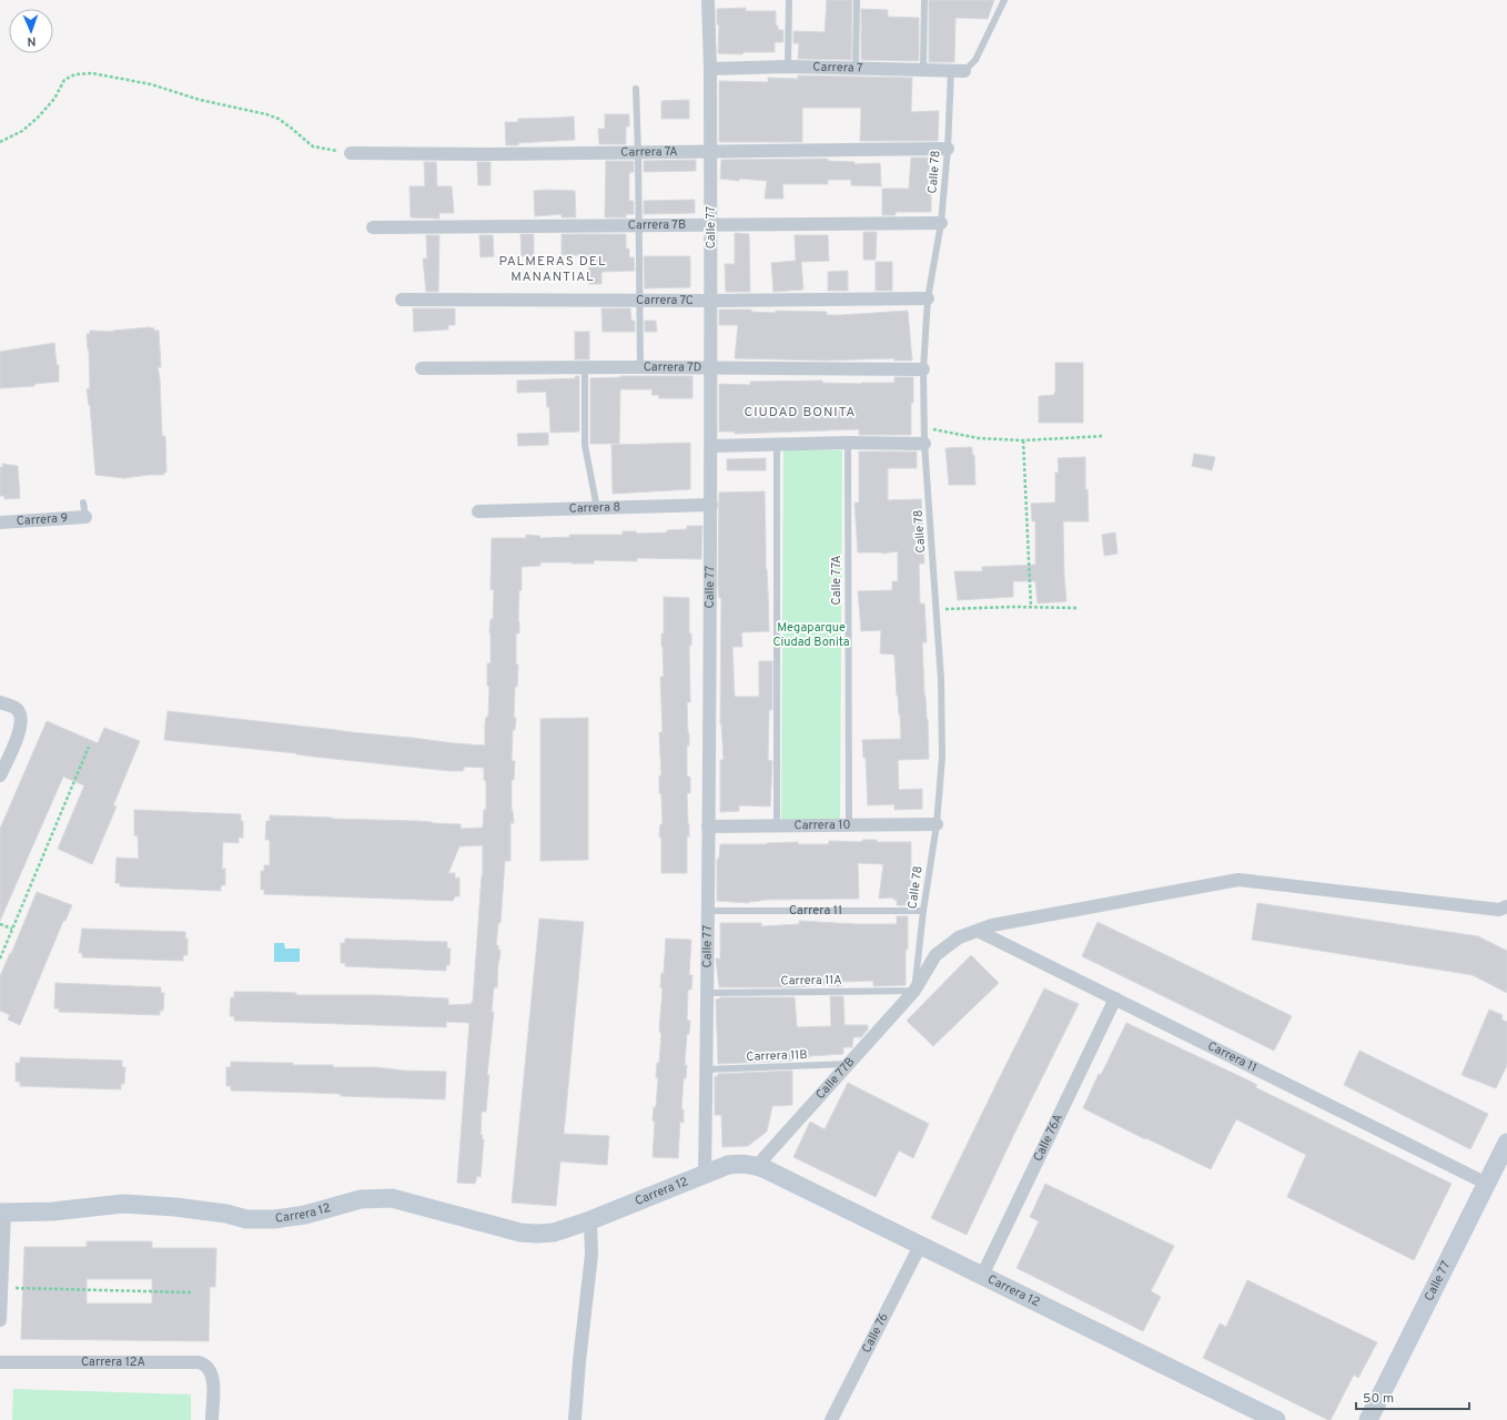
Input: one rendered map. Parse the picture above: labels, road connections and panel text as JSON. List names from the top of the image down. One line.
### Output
{"streets":{"main road":["Calle 77","Carrera 12"],"street":["Carrera 7","Carrera 7A","Carrera 7B","Carrera 7C","Carrera 7D","Carrera 8","Carrera 9","Carrera 10","Carrera 11","Calle 77B","Calle 76A","Calle 76","Carrera 12A"],"lane":["Calle 78","Calle 77A","Carrera 11A","Carrera 11B"]},"crossings":[["Carrera 7","Calle 78"],["Carrera 7","Calle 77"],["Carrera 7A","Calle 78"],["Carrera 7A","Calle 77"],["Calle 78","Carrera 7B"],["Calle 78","Carrera 7C"],["Calle 78","Carrera 7D"],["Calle 78","Carrera 10"],["Calle 78","Carrera 11"],["Calle 78","Carrera 11A"],["Calle 78","Calle 77B"],["Carrera 7B","Calle 77"],["Calle 77","Carrera 7C"],["Calle 77","Carrera 7D"],["Calle 77","Carrera 8"],["Calle 77","Carrera 10"],["Calle 77","Carrera 11"],["Calle 77","Carrera 11A"],["Calle 77","Carrera 11B"],["Calle 77","Carrera 12"],["Calle 77A","Carrera 10"],["Carrera 11","Calle 77B"],["Carrera 11","Calle 76A"],["Carrera 11A","Calle 77B"],["Carrera 11B","Calle 77B"],["Calle 77B","Carrera 12"],["Calle 76A","Carrera 12"],["Carrera 12","Calle 76"]],"districts":["PALMERAS DEL MANANTIAL","CIUDAD BONITA"],"parks":["Megaparque Ciudad Bonita"],"scale_bar":"50 m","north":"bottom"}
